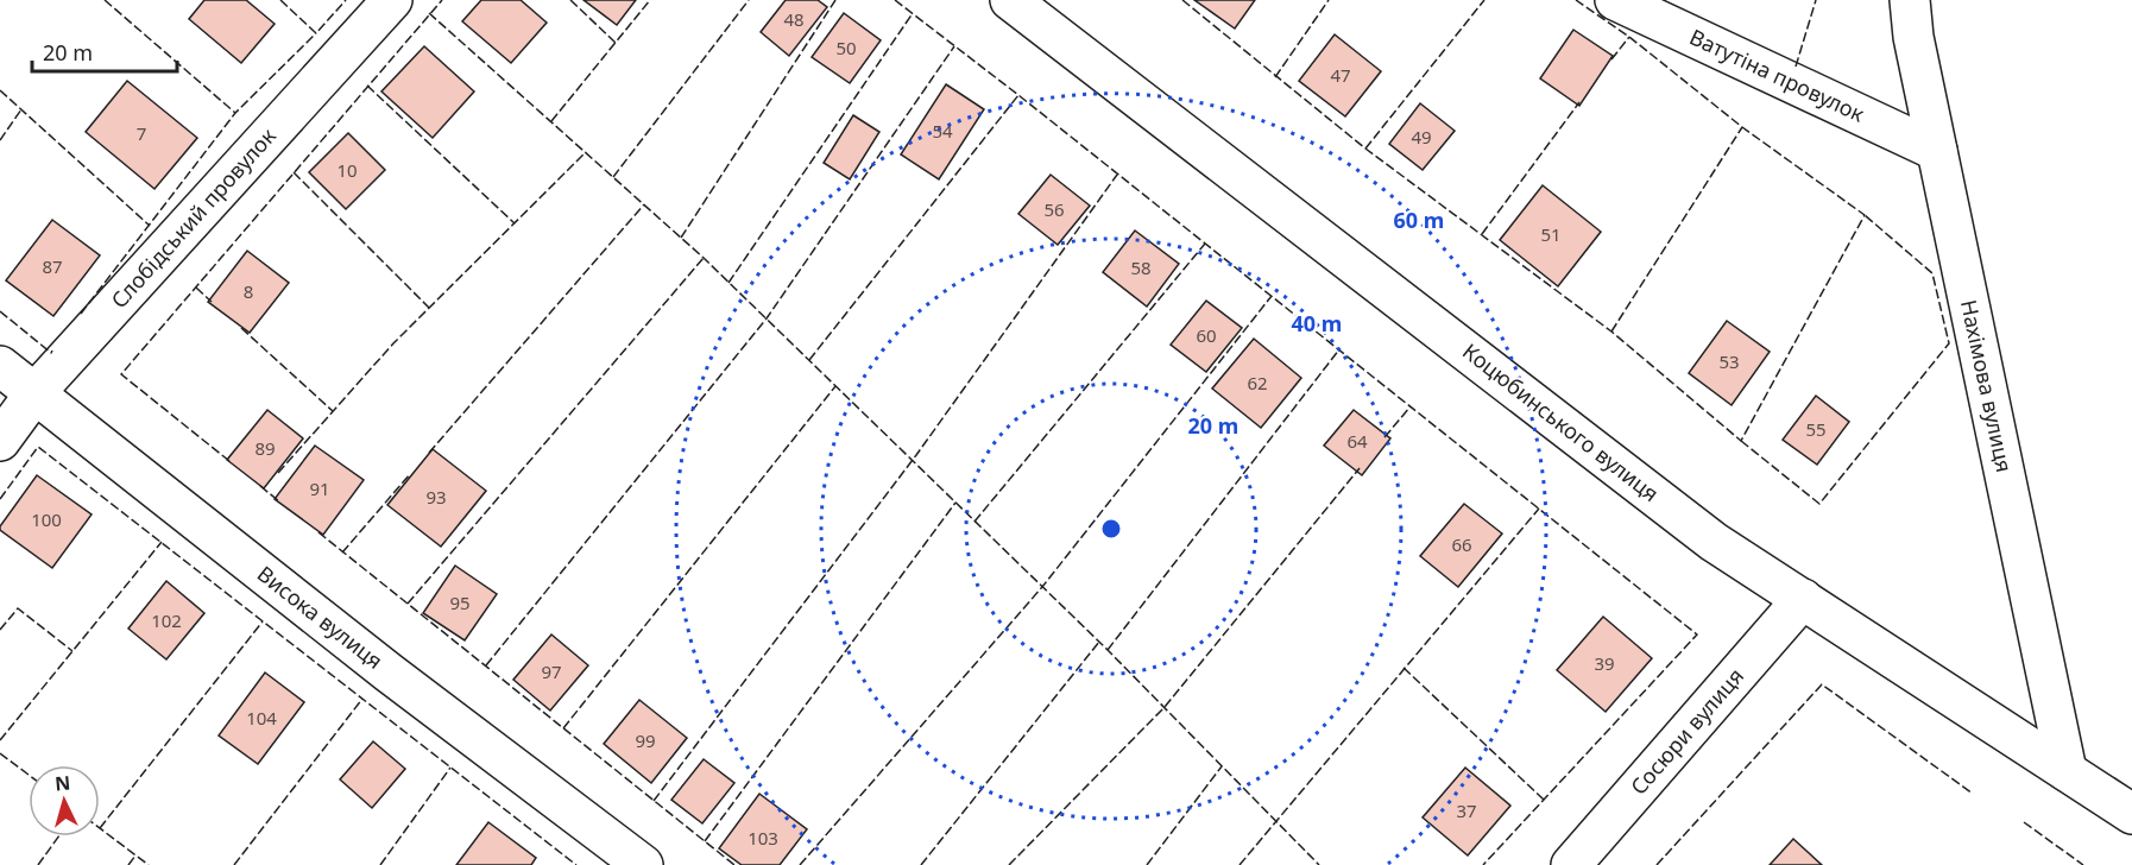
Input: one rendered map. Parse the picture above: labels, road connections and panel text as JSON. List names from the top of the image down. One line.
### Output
{"streets":{"street":["Ватутіна провулок","Слобідський провулок","Нахімова вулиця","Коцюбинського вулиця","Висока вулиця","Сосюри вулиця"]},"crossings":[["Ватутіна провулок","Нахімова вулиця"],["Слобідський провулок","Висока вулиця"],["Нахімова вулиця","Коцюбинського вулиця"],["Коцюбинського вулиця","Сосюри вулиця"]],"house_numbers":["48","50","47","54","7","49","10","56","51","87","58","8","60","53","62","55","64","89","91","93","100","66","95","102","39","97","104","99","37","103"],"scale_bar":"20 m","north":"top","rings":["60 m","40 m","20 m"]}
